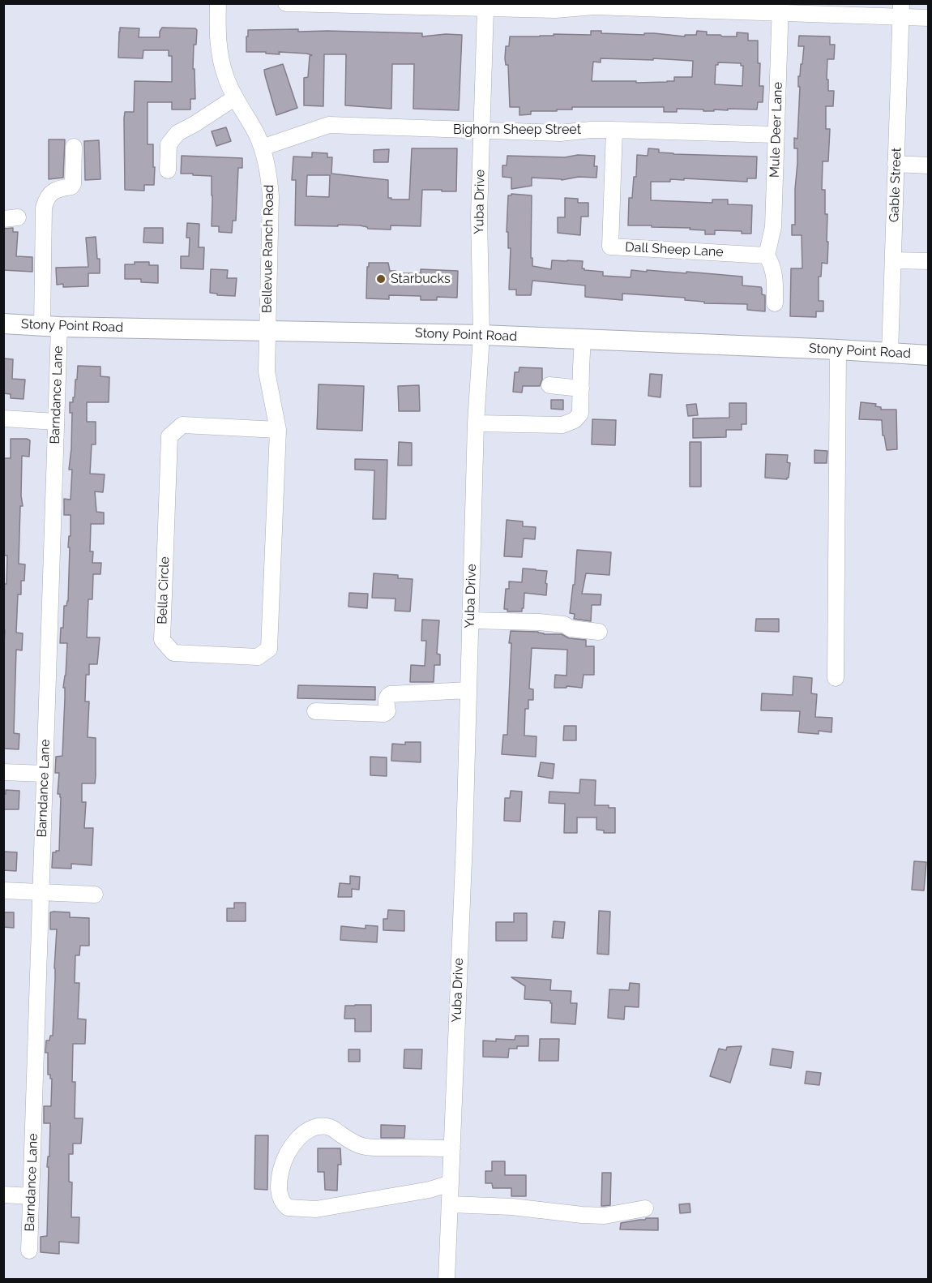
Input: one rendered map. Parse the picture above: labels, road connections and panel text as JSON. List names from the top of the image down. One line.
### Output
{"streets":{"main road":["Stony Point Road"],"street":["Bighorn Sheep Street","Mule Deer Lane","Gable Street","Yuba Drive","Bellevue Ranch Road","Dall Sheep Lane","Barndance Lane","Bella Circle"]},"crossings":[["Bighorn Sheep Street","Mule Deer Lane"],["Bighorn Sheep Street","Yuba Drive"],["Bighorn Sheep Street","Bellevue Ranch Road"],["Bighorn Sheep Street","Dall Sheep Lane"],["Mule Deer Lane","Dall Sheep Lane"],["Gable Street","Stony Point Road"],["Yuba Drive","Stony Point Road"],["Bellevue Ranch Road","Stony Point Road"],["Bellevue Ranch Road","Bella Circle"],["Stony Point Road","Barndance Lane"],["Stony Point Road","Bella Circle"]],"places":["Starbucks"]}
